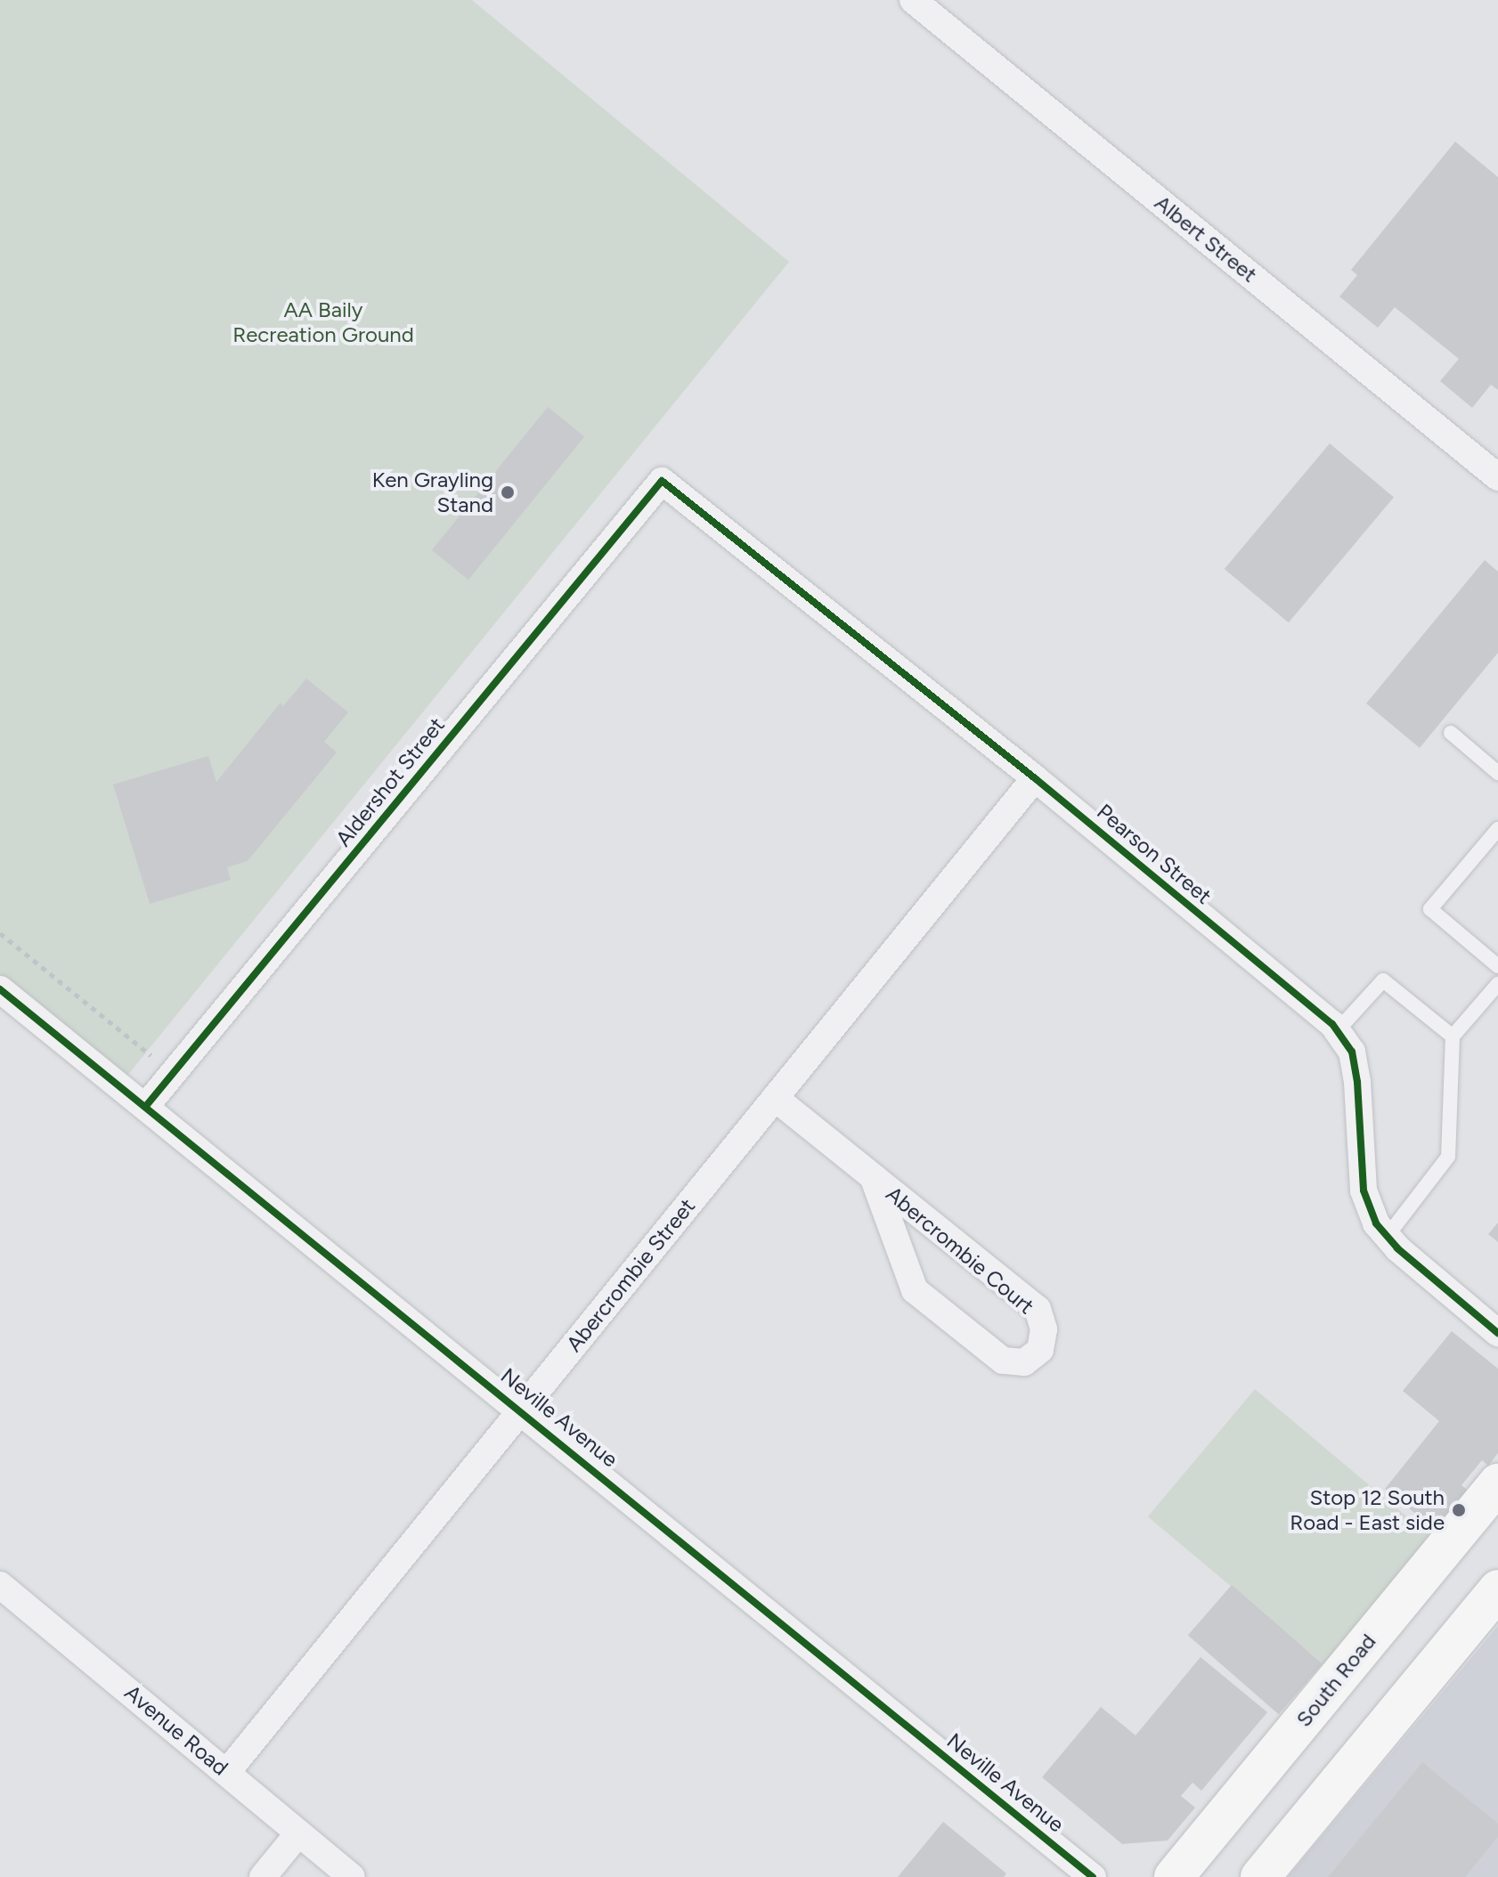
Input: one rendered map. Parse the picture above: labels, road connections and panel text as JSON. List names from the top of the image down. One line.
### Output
{"streets":{"highway":["South Road"],"street":["Albert Street","Aldershot Street","Pearson Street","Abercrombie Court","Abercrombie Street","Neville Avenue","Avenue Road"]},"crossings":[["Aldershot Street","Pearson Street"],["Aldershot Street","Neville Avenue"],["Pearson Street","Abercrombie Street"],["Abercrombie Court","Abercrombie Street"],["Abercrombie Street","Neville Avenue"],["Abercrombie Street","Avenue Road"]],"parks":["AA Baily Recreation Ground"],"places":["Ken Grayling Stand","Stop 12 South Road - East side"]}
